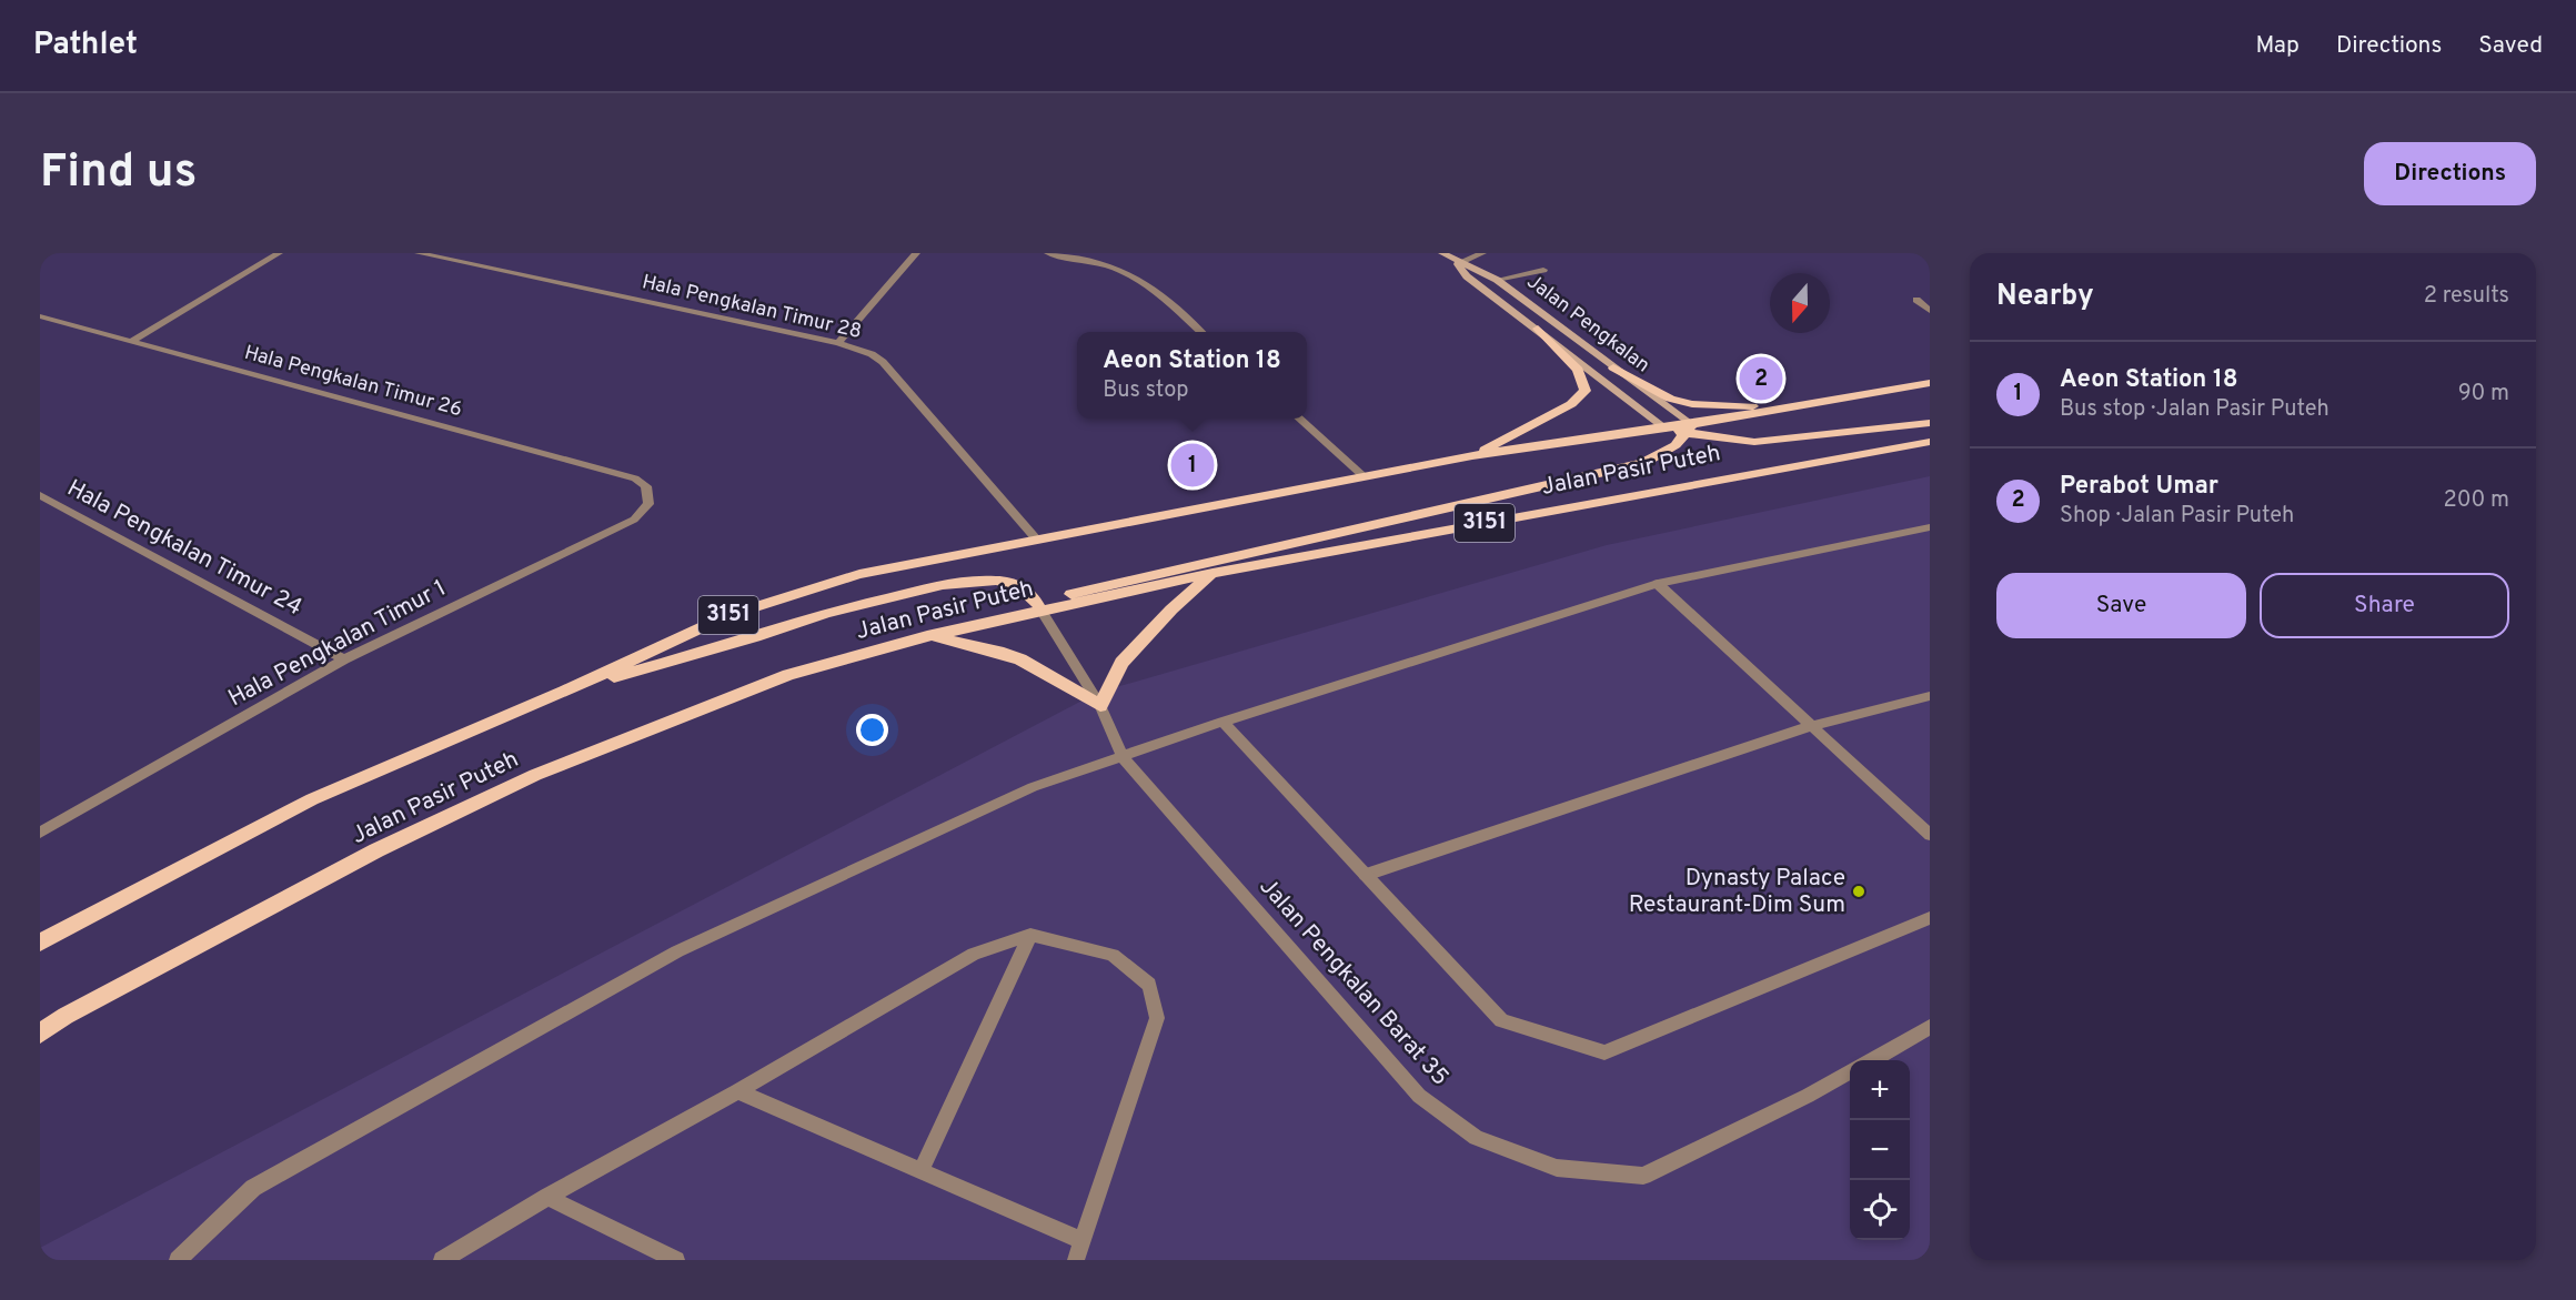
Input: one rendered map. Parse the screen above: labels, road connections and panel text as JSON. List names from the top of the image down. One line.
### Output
{"streets":{"main road":["Jalan Pasir Puteh","3151"],"street":["Hala Pengkalan Timur 28","Jalan Pengkalan","Hala Pengkalan Timur 26","Hala Pengkalan Timur 24","Hala Pengkalan Timur 1","Jalan Pengkalan Barat 35"]},"crossings":[["Hala Pengkalan Timur 28","Jalan Pasir Puteh"],["Jalan Pengkalan","Jalan Pasir Puteh"],["Hala Pengkalan Timur 26","Hala Pengkalan Timur 1"],["Jalan Pasir Puteh","Jalan Pengkalan Barat 35"],["Hala Pengkalan Timur 24","Hala Pengkalan Timur 1"]],"places":["Dynasty Palace Restaurant-Dim Sum"],"north":"bottom","page":{"header":"Pathlet","nav":["Map","Directions","Saved"],"buttons":["Directions",["Save","Share"]],"title":"Find us","heading":["Nearby","2 results"],"popup":["Aeon Station 18","Bus stop"],"list":[{"mark":"1","name":"Aeon Station 18","note":"Bus stop · Jalan Pasir Puteh","value":"90 m"},{"mark":"2","name":"Perabot Umar","note":"Shop · Jalan Pasir Puteh","value":"200 m"}],"pins":["2","1"],"map_buttons":["+","−"]}}
